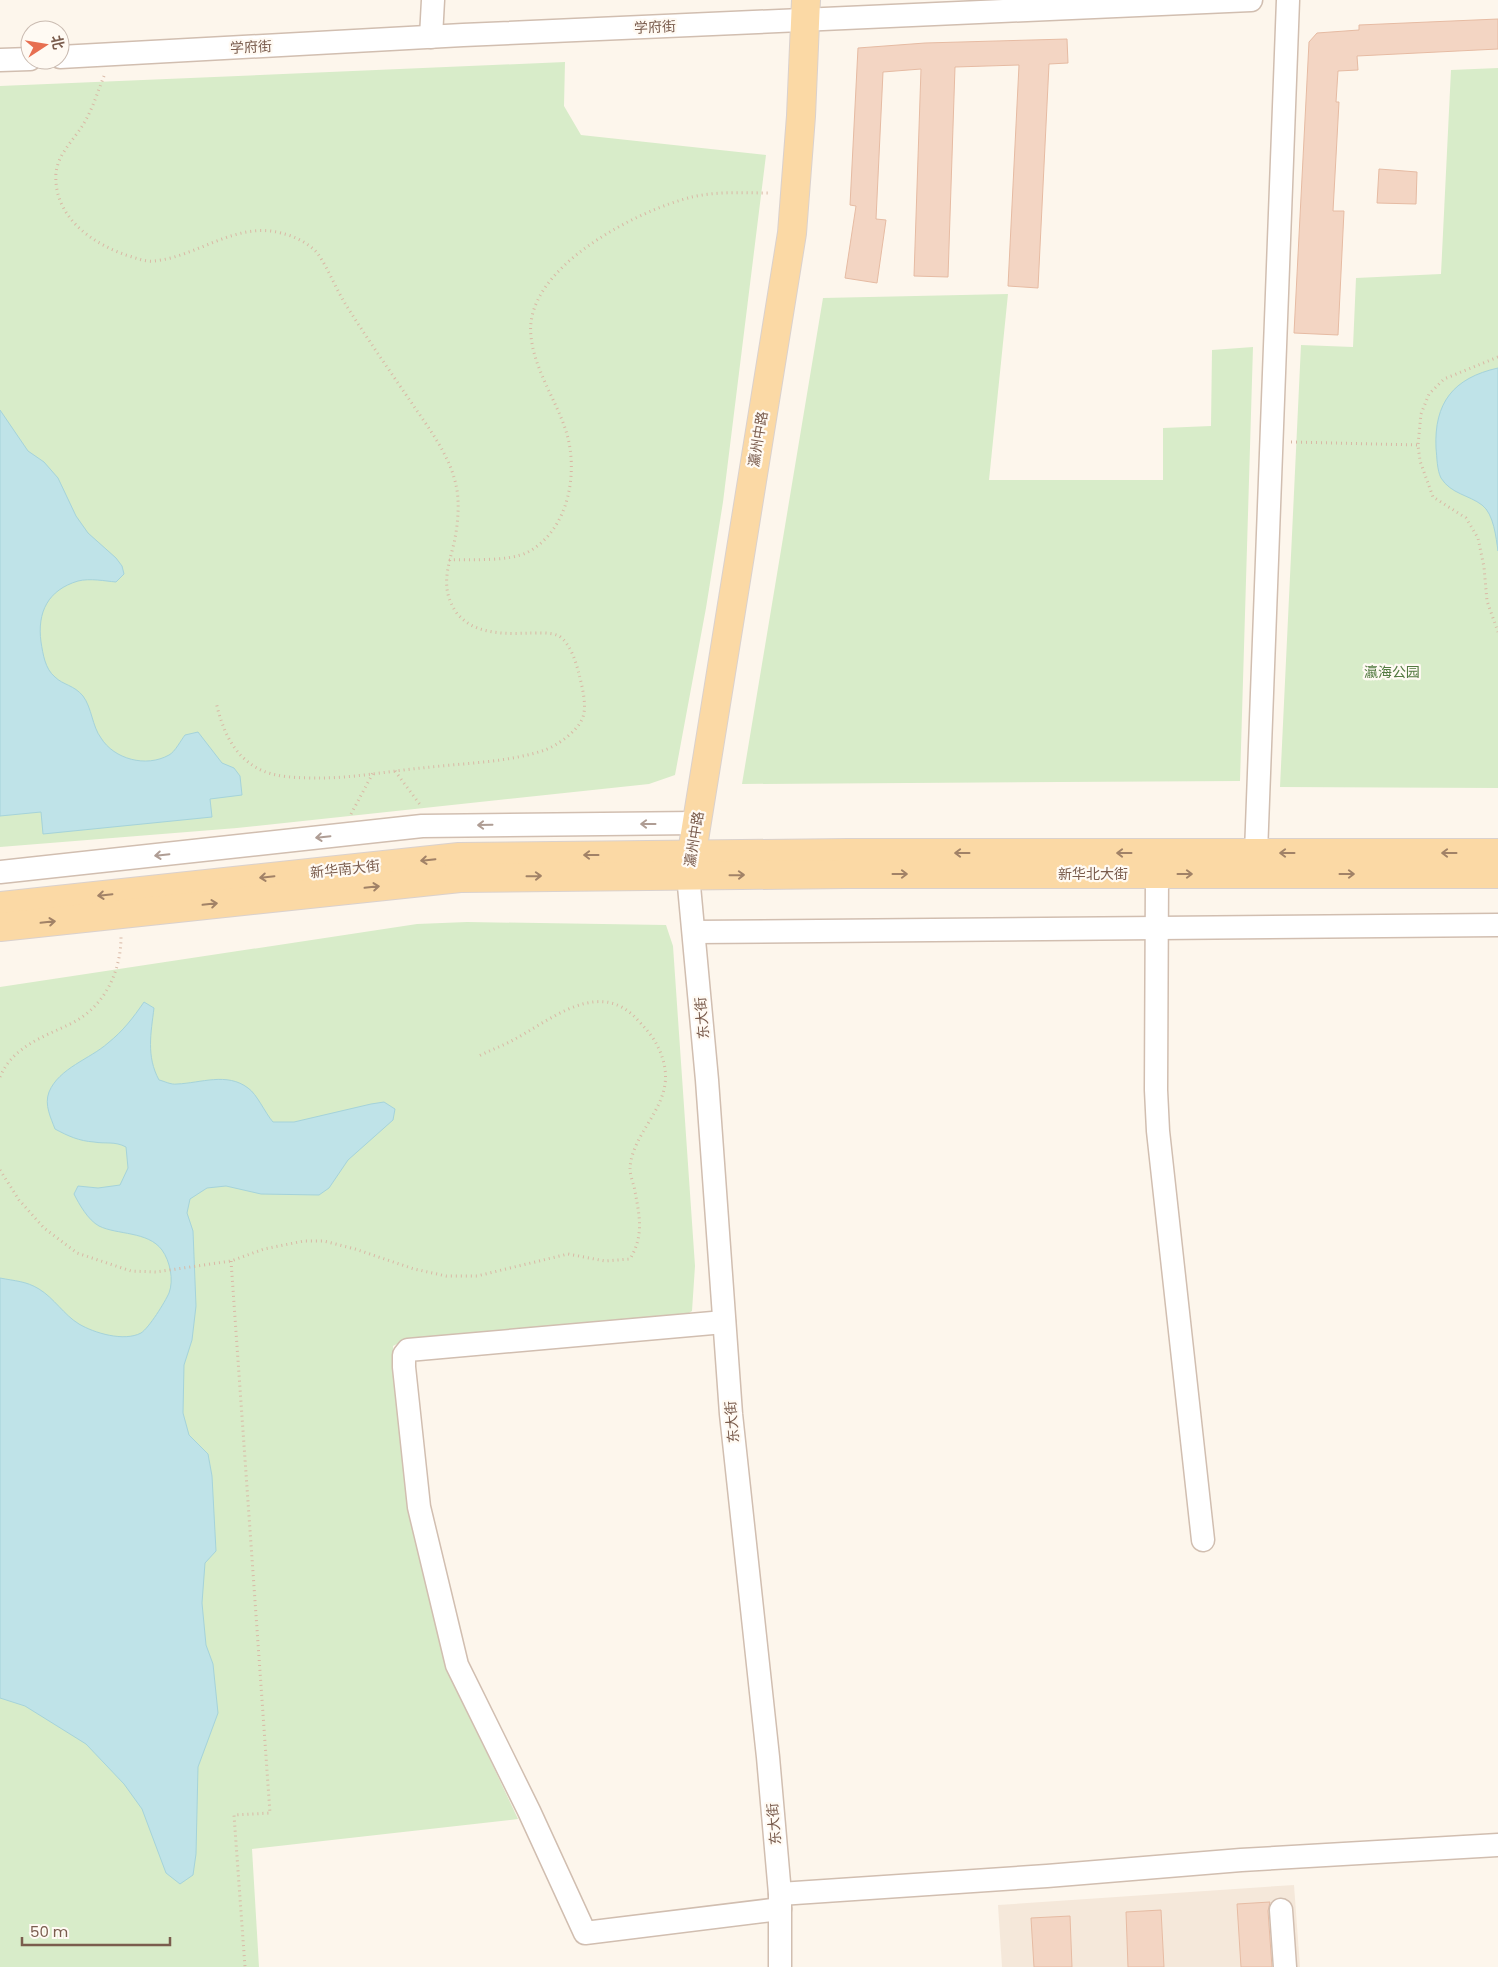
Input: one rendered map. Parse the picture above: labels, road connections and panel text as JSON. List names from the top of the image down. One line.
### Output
{"streets":{"main road":["瀛州中路","新华南大街","新华北大街"],"street":["学府街","东大街"]},"crossings":[["学府街","瀛州中路"],["瀛州中路","新华南大街"],["瀛州中路","新华北大街"],["瀛州中路","东大街"],["新华南大街","新华北大街"],["新华南大街","东大街"],["新华北大街","东大街"]],"parks":["瀛海公园"],"scale_bar":"50 m","north":"right"}
